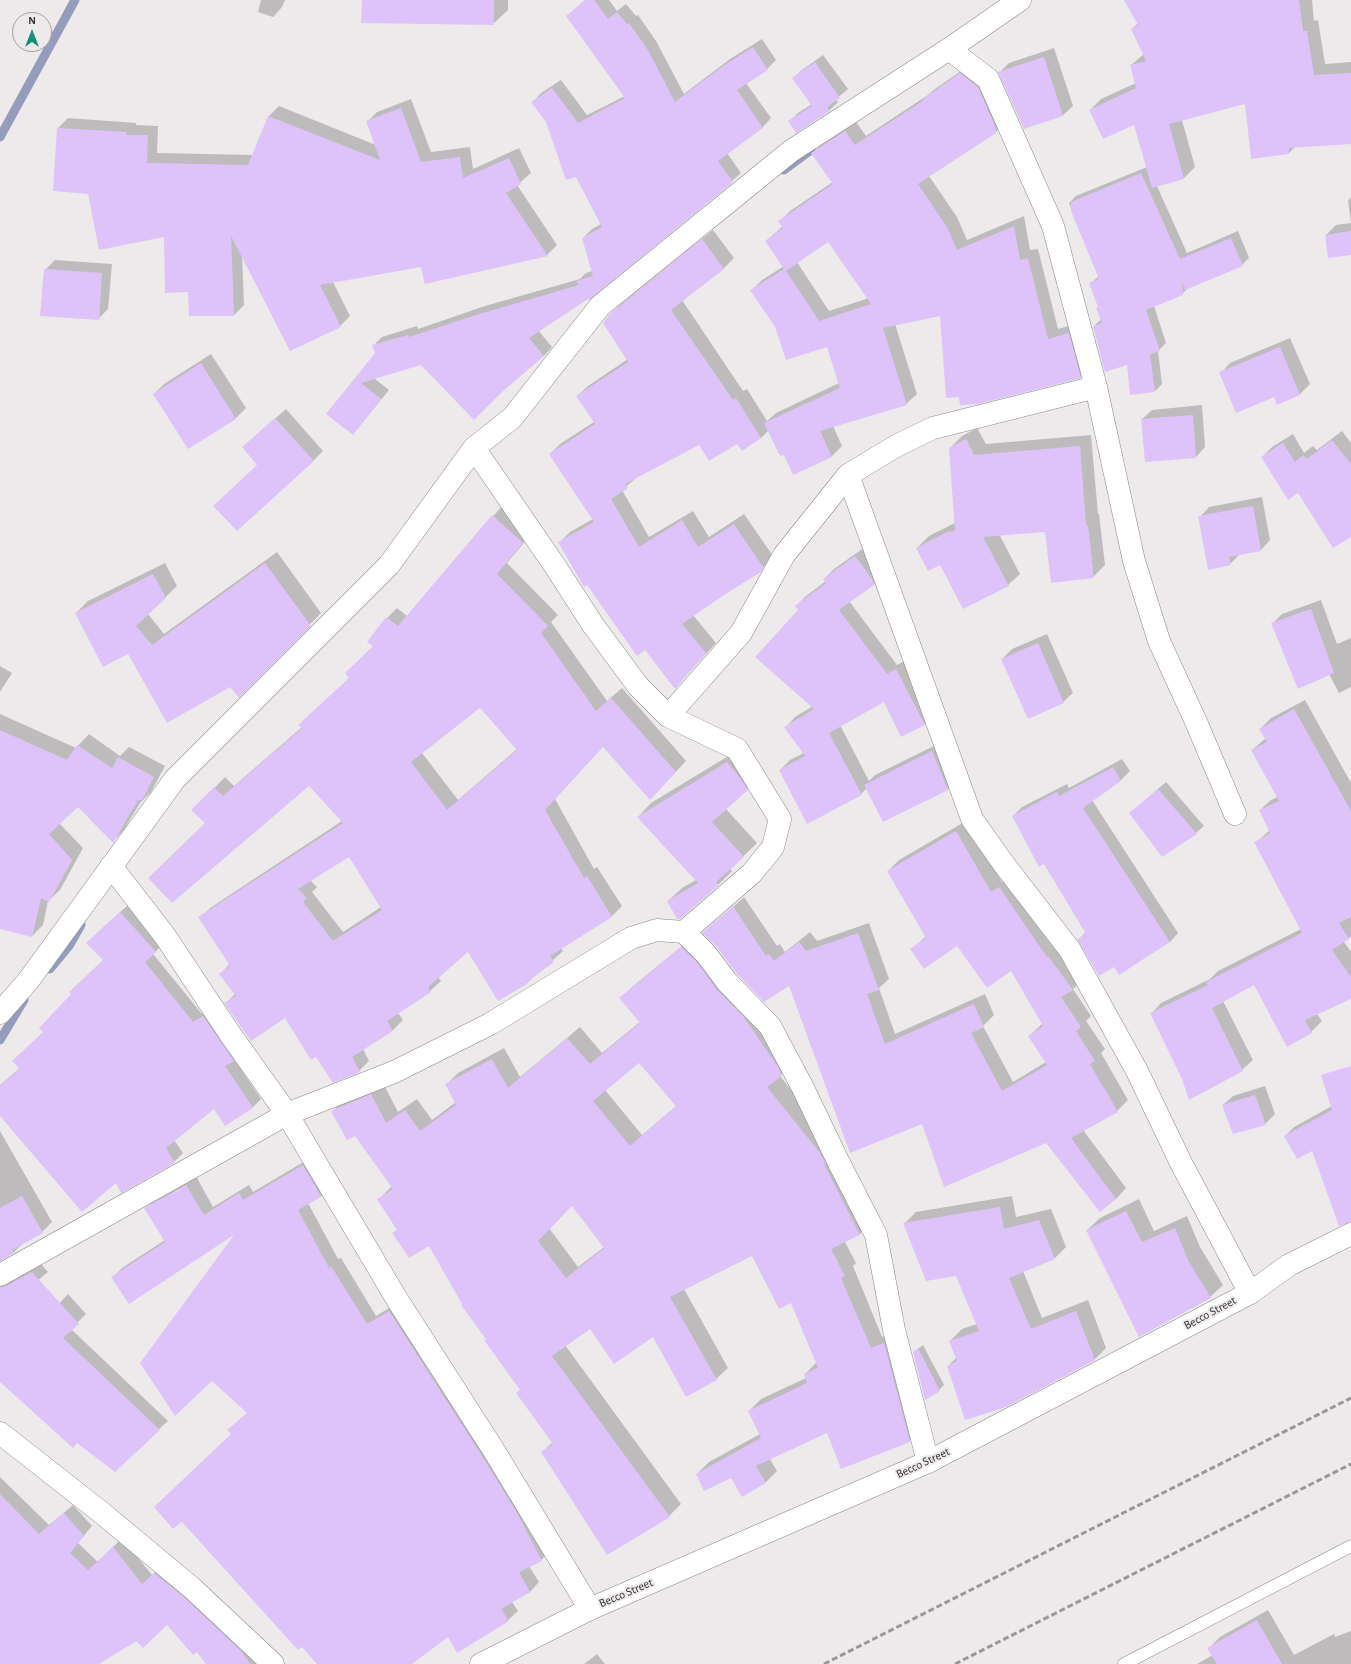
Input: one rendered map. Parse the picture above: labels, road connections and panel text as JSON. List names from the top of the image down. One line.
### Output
{"streets":{"street":["Becco Street"]},"north":"top"}
